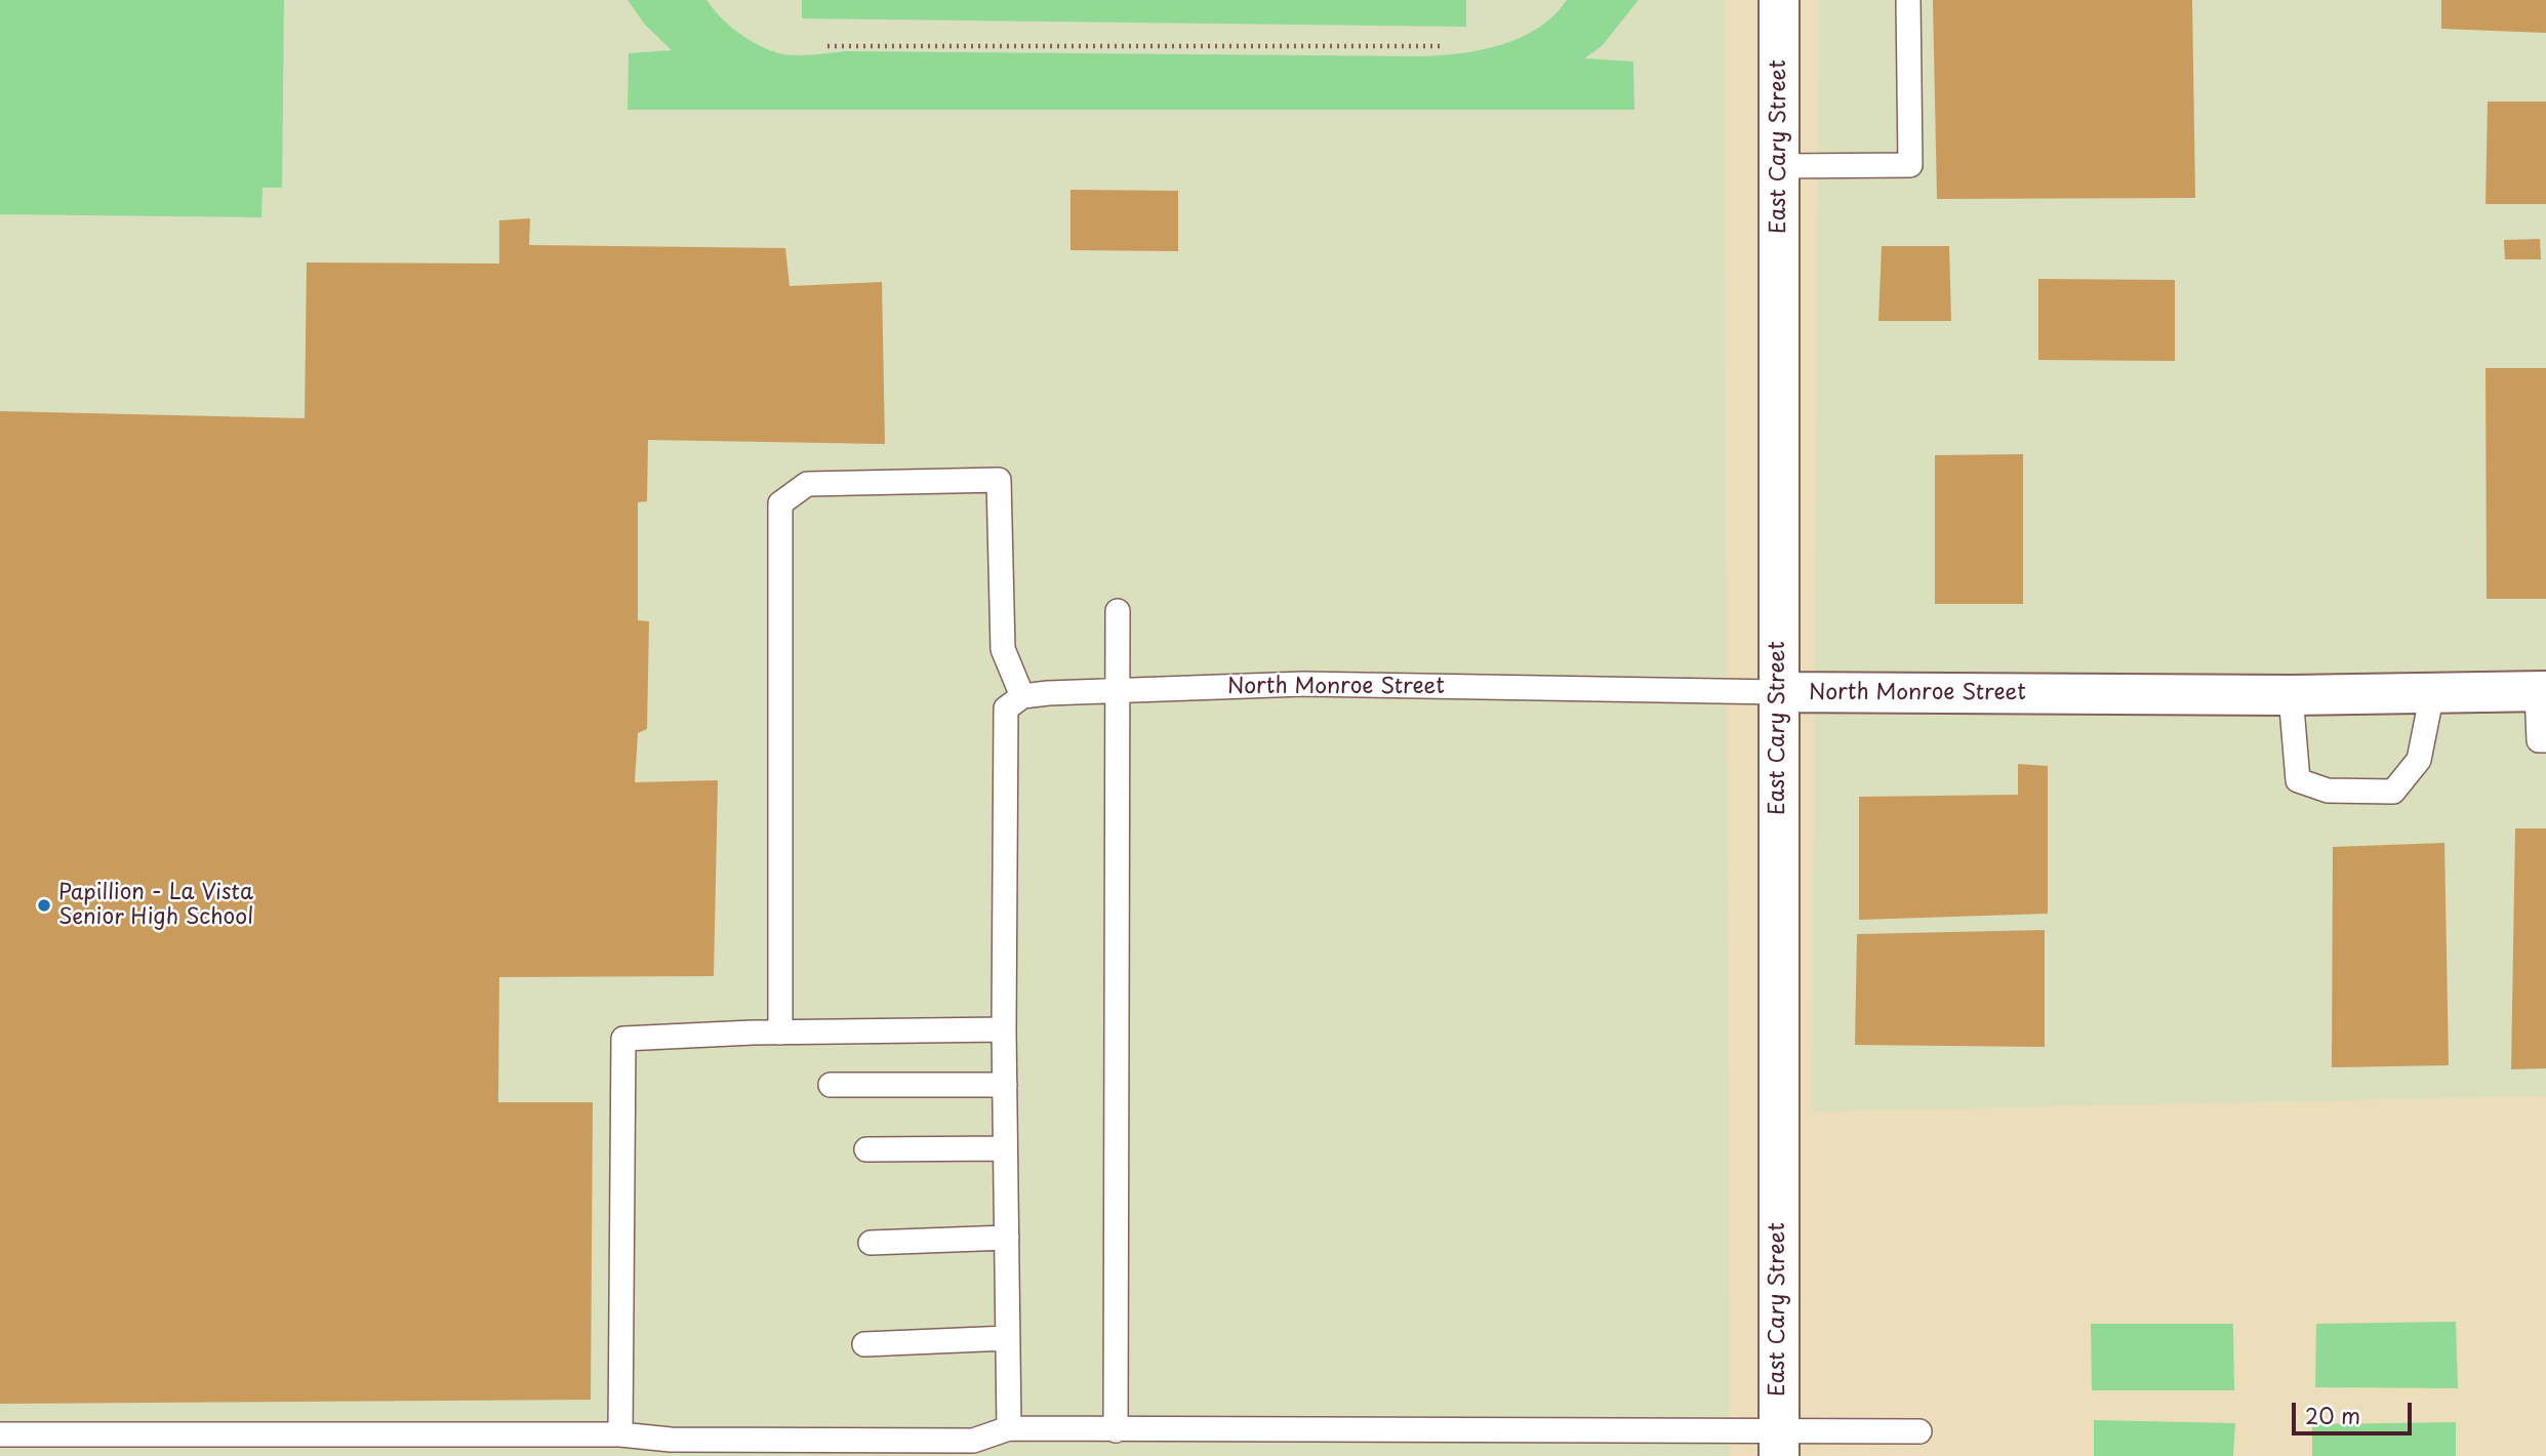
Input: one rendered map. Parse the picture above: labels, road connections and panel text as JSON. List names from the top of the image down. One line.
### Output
{"streets":{"street":["East Cary Street","North Monroe Street"]},"crossings":[["East Cary Street","North Monroe Street"]],"places":["Papillion - La Vista Senior High School"],"scale_bar":"20 m"}
